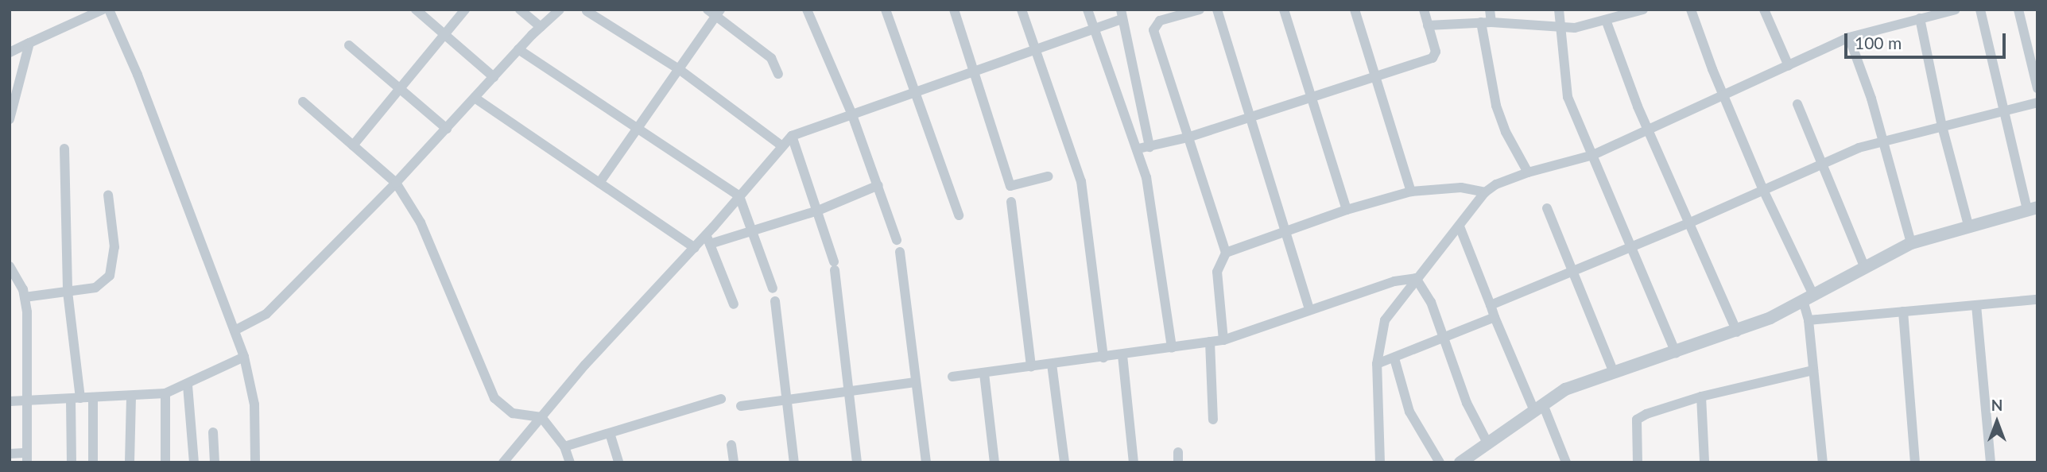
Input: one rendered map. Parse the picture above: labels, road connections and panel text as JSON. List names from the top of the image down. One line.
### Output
{"scale_bar":"100 m","north":"top"}
